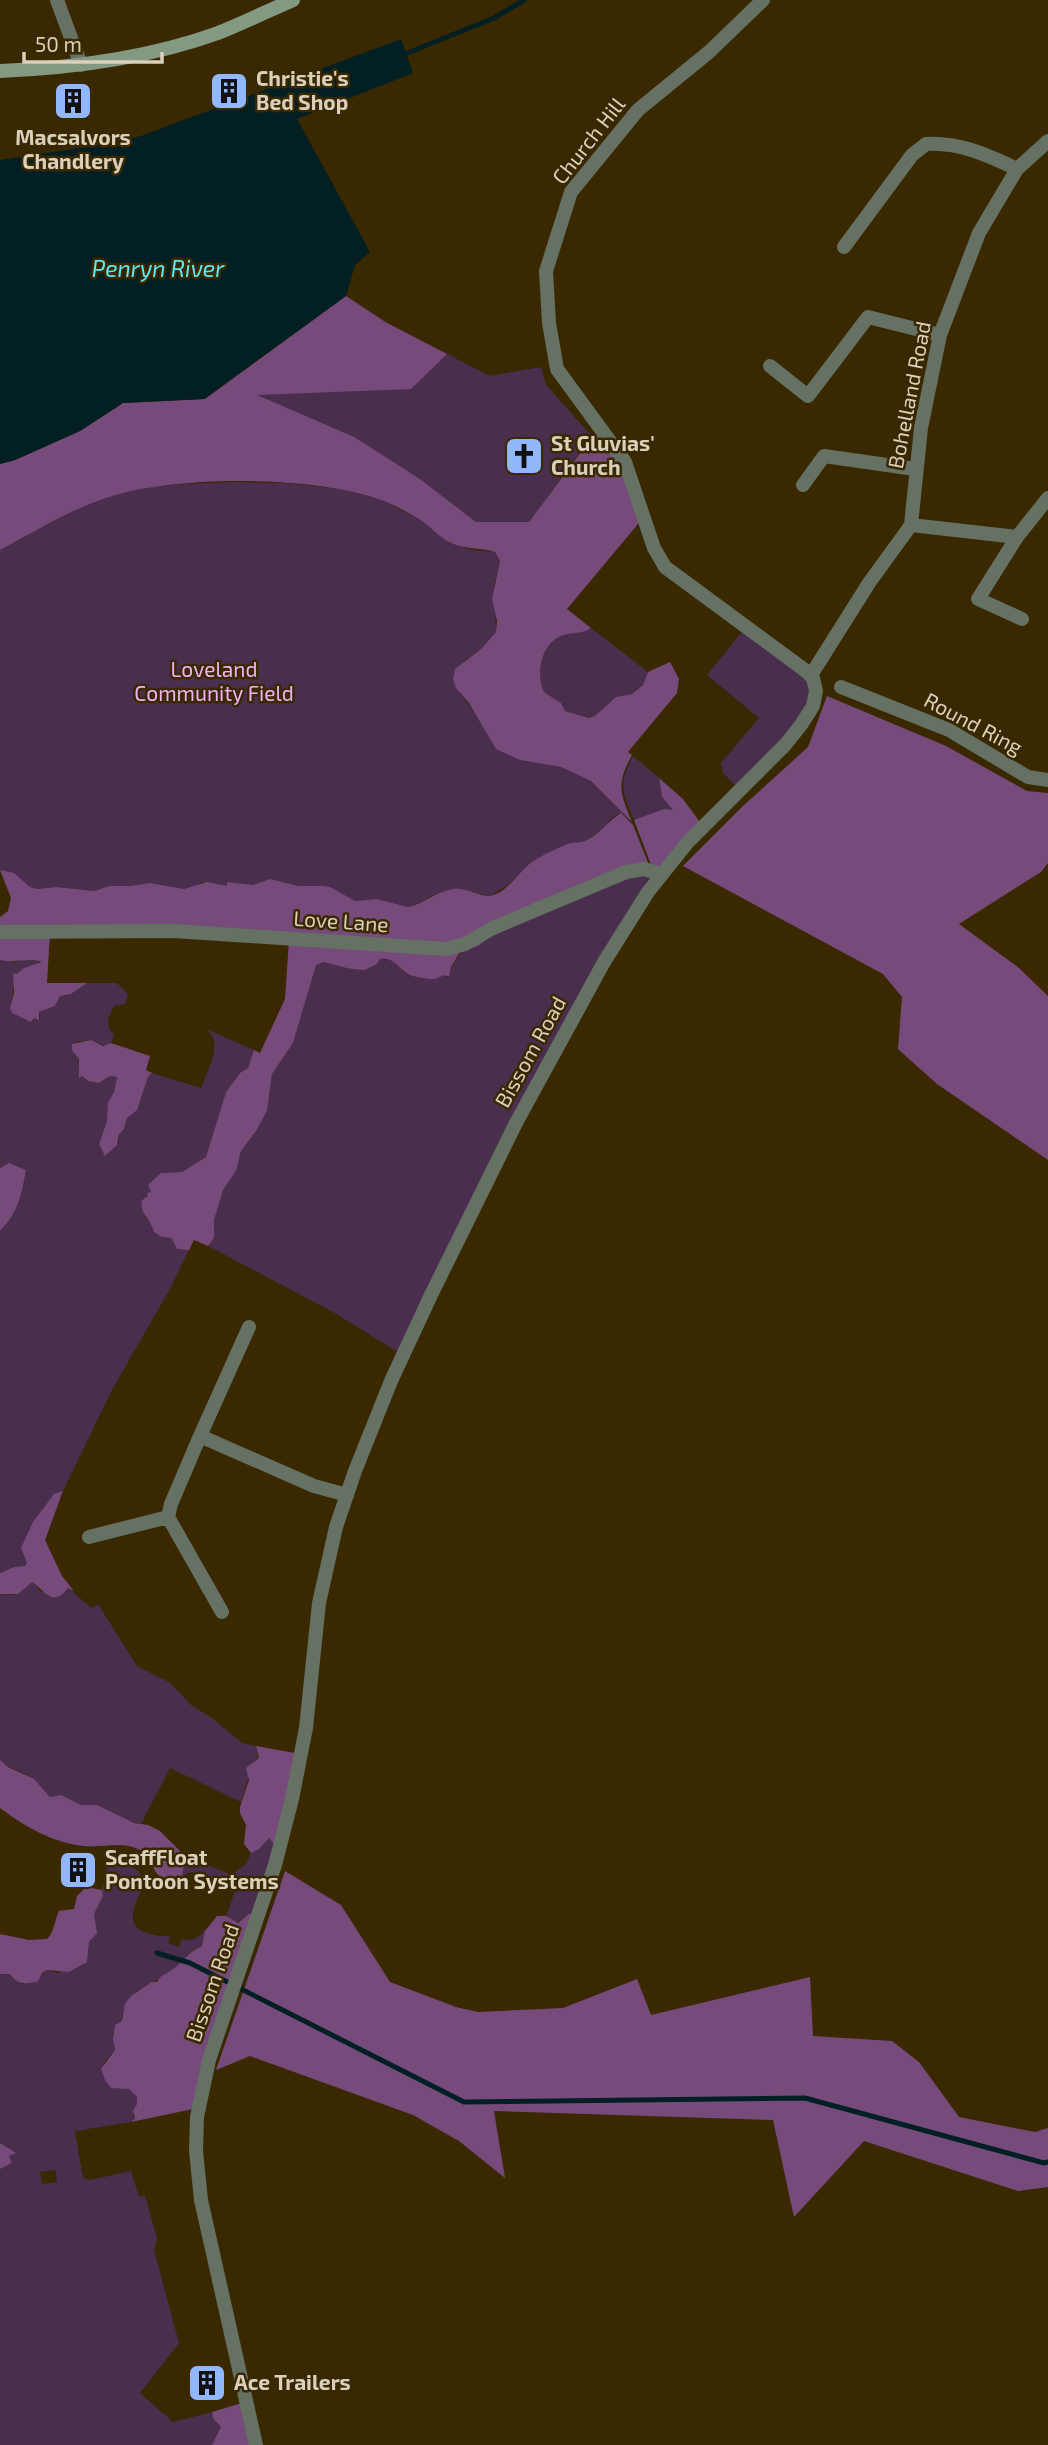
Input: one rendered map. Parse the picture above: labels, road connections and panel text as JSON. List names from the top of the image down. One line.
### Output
{"streets":{"street":["Church Hill","Bohelland Road","Round Ring","Love Lane","Bissom Road"]},"crossings":[["Church Hill","Bissom Road"],["Love Lane","Bissom Road"]],"water":["Penryn River"],"parks":["Loveland Community Field"],"places":{"building":["Christie's Bed Shop","Macsalvors Chandlery","ScaffFloat Pontoon Systems","Ace Trailers"],"church":["St Gluvias' Church"]},"scale_bar":"50 m"}
